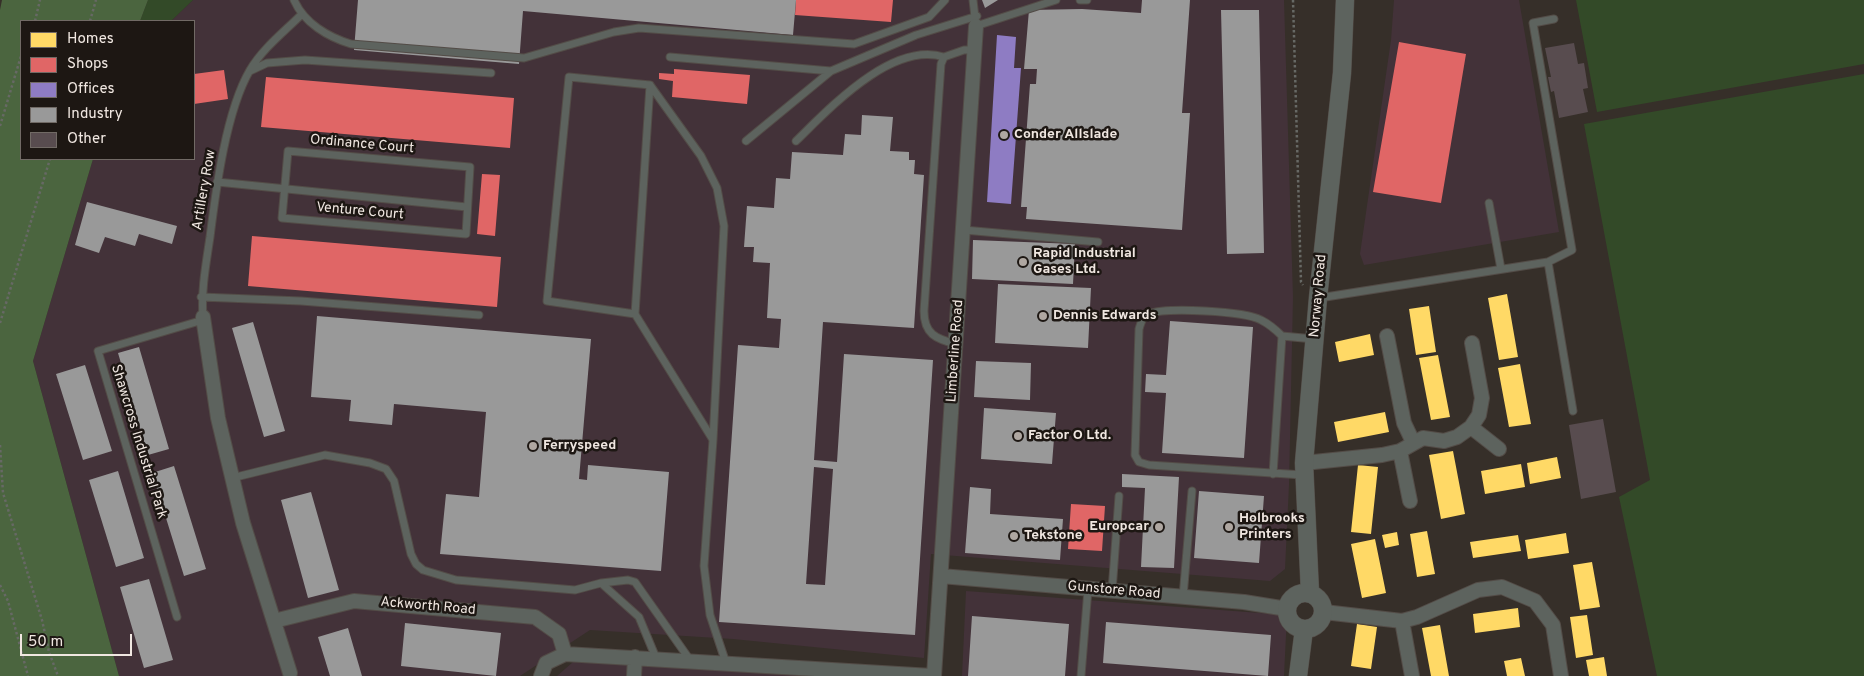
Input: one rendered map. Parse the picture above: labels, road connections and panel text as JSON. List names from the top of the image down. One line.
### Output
{"streets":{"street":["Norway Road","Limberline Road","Gunstore Road","Ackworth Road"],"lane":["Ordinance Court","Artillery Row","Venture Court","Shawcross Industrial Park"]},"crossings":[["Ordinance Court","Venture Court"],["Artillery Row","Shawcross Industrial Park"],["Norway Road","Gunstore Road"],["Limberline Road","Gunstore Road"]],"places":["Conder Allslade","Rapid Industrial Gases Ltd.","Dennis Edwards","Factor O Ltd.","Ferryspeed","Europcar","Holbrooks Printers","Tekstone"],"legend":["Homes","Shops","Offices","Industry","Other"],"scale_bar":"50 m"}
